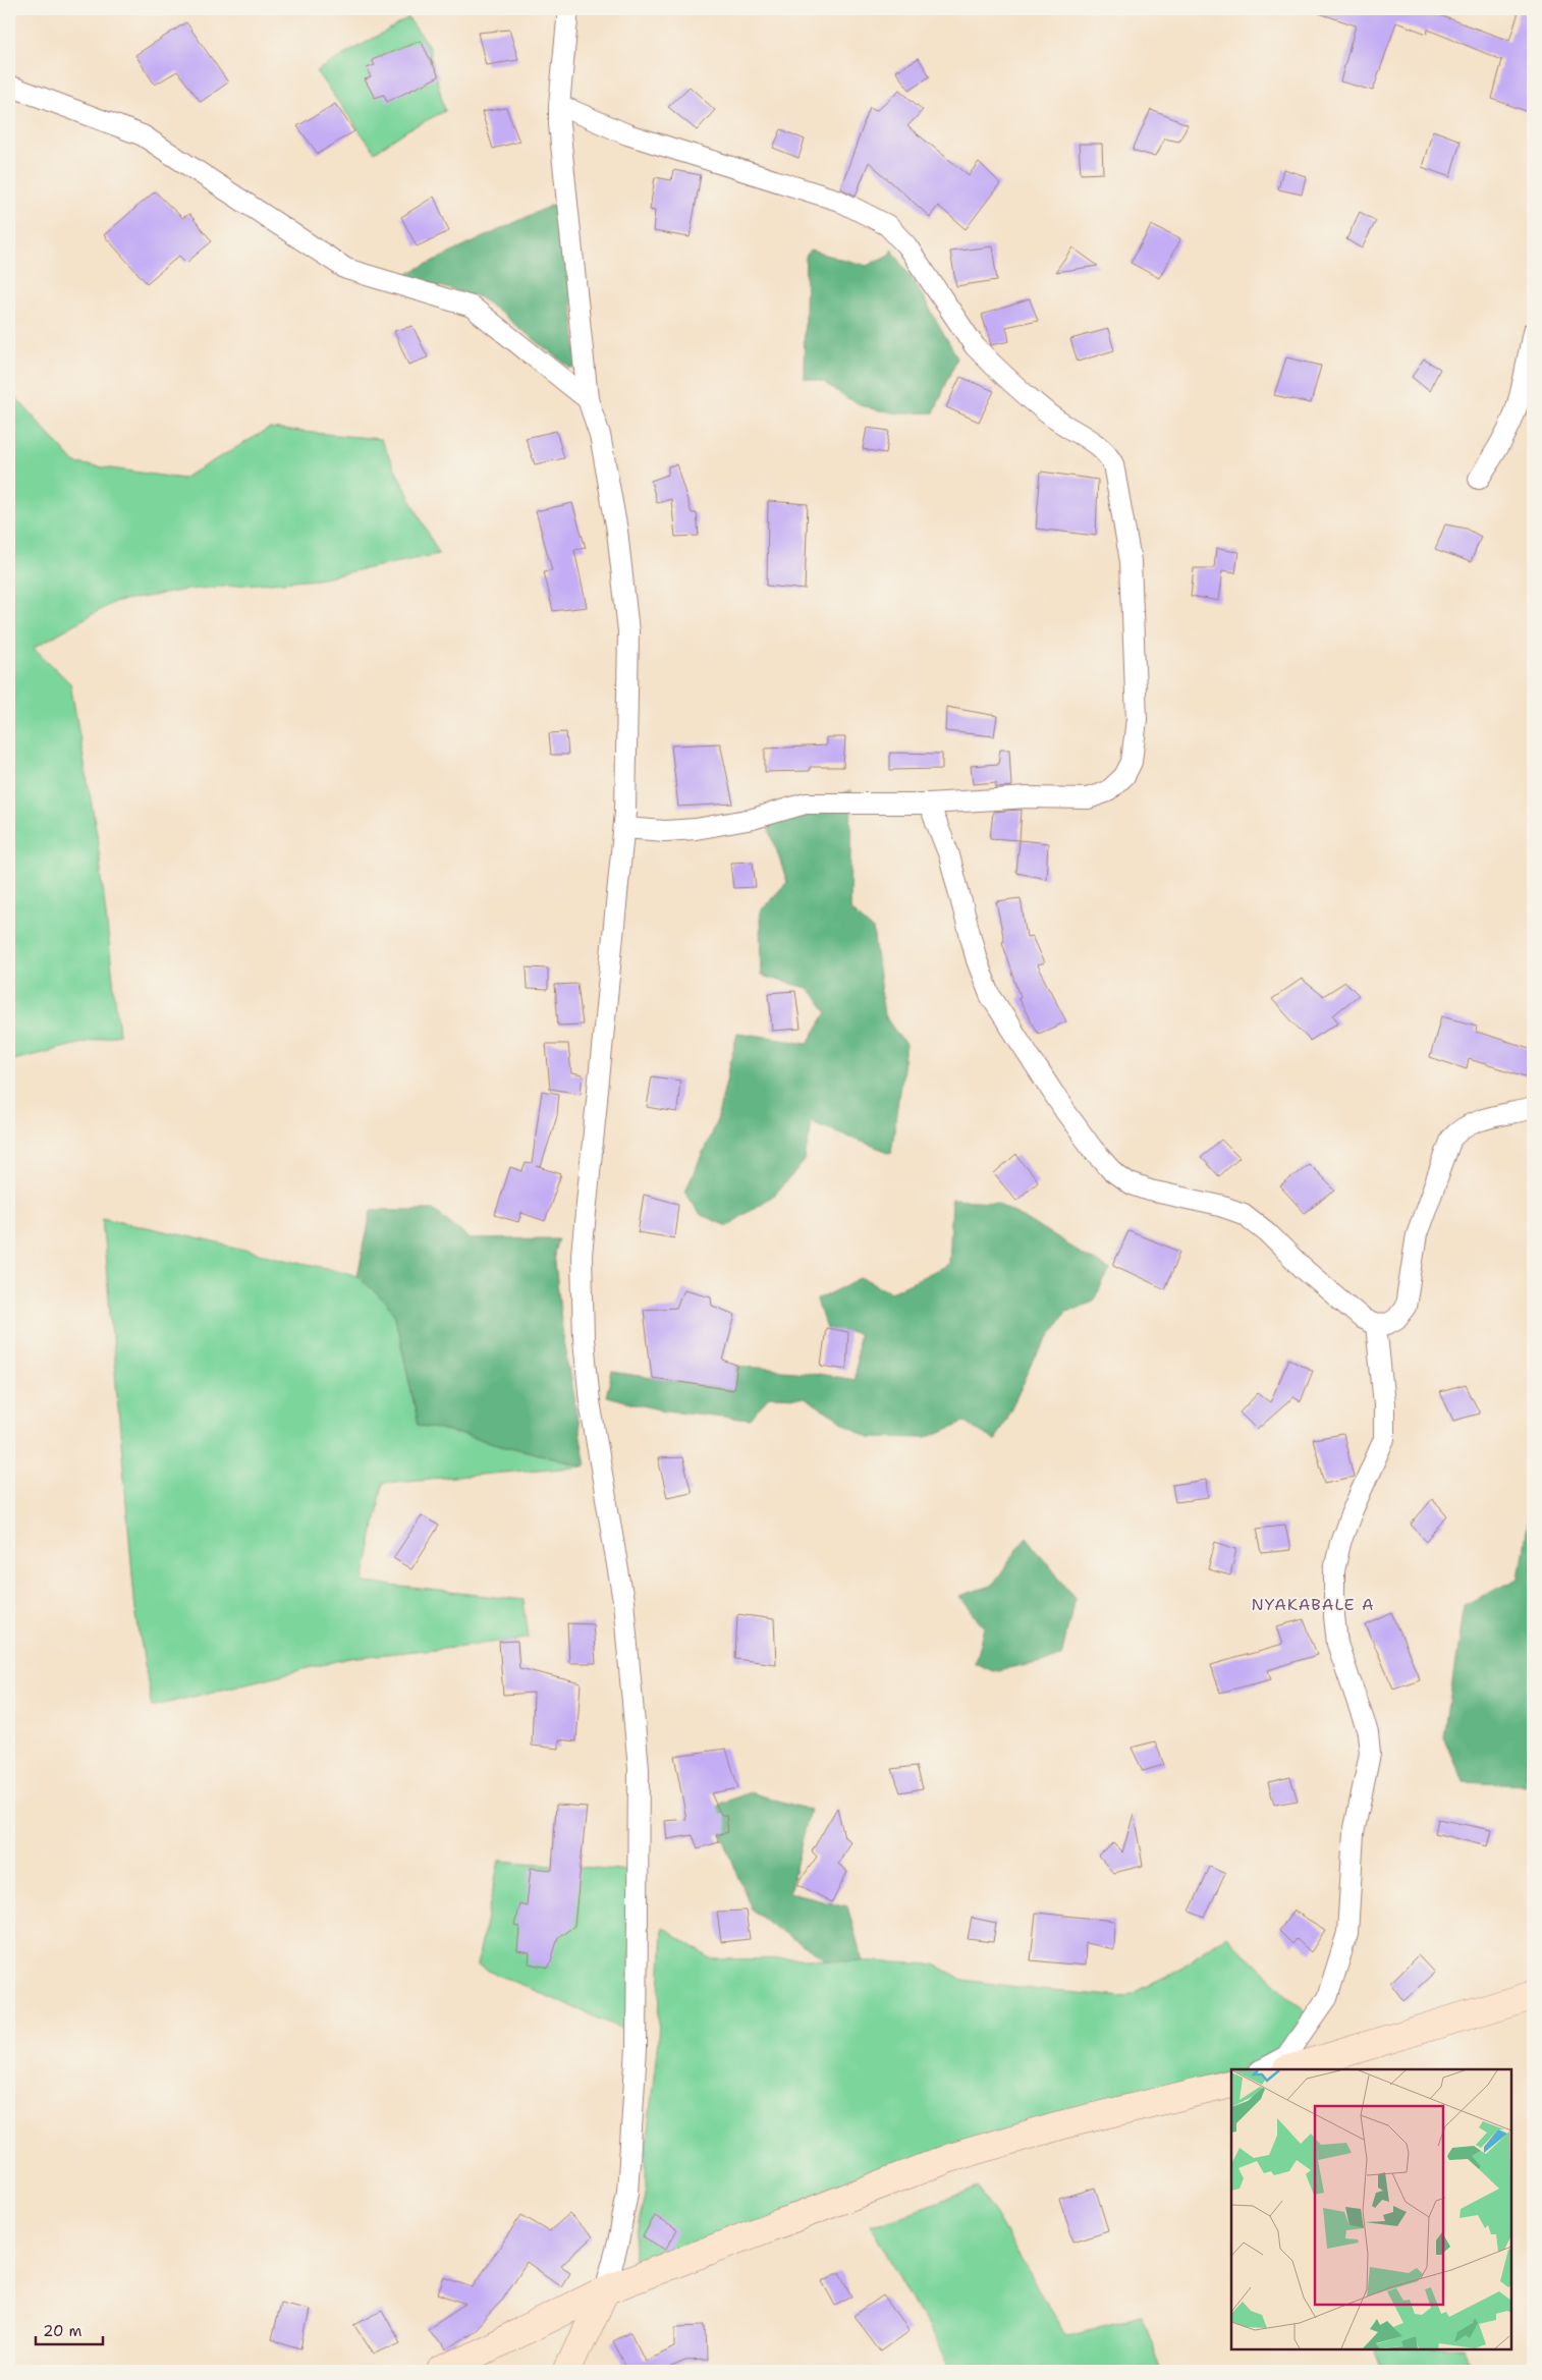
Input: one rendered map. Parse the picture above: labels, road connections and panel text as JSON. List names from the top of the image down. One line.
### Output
{"districts":["NYAKABALE A"],"scale_bar":"20 m"}
